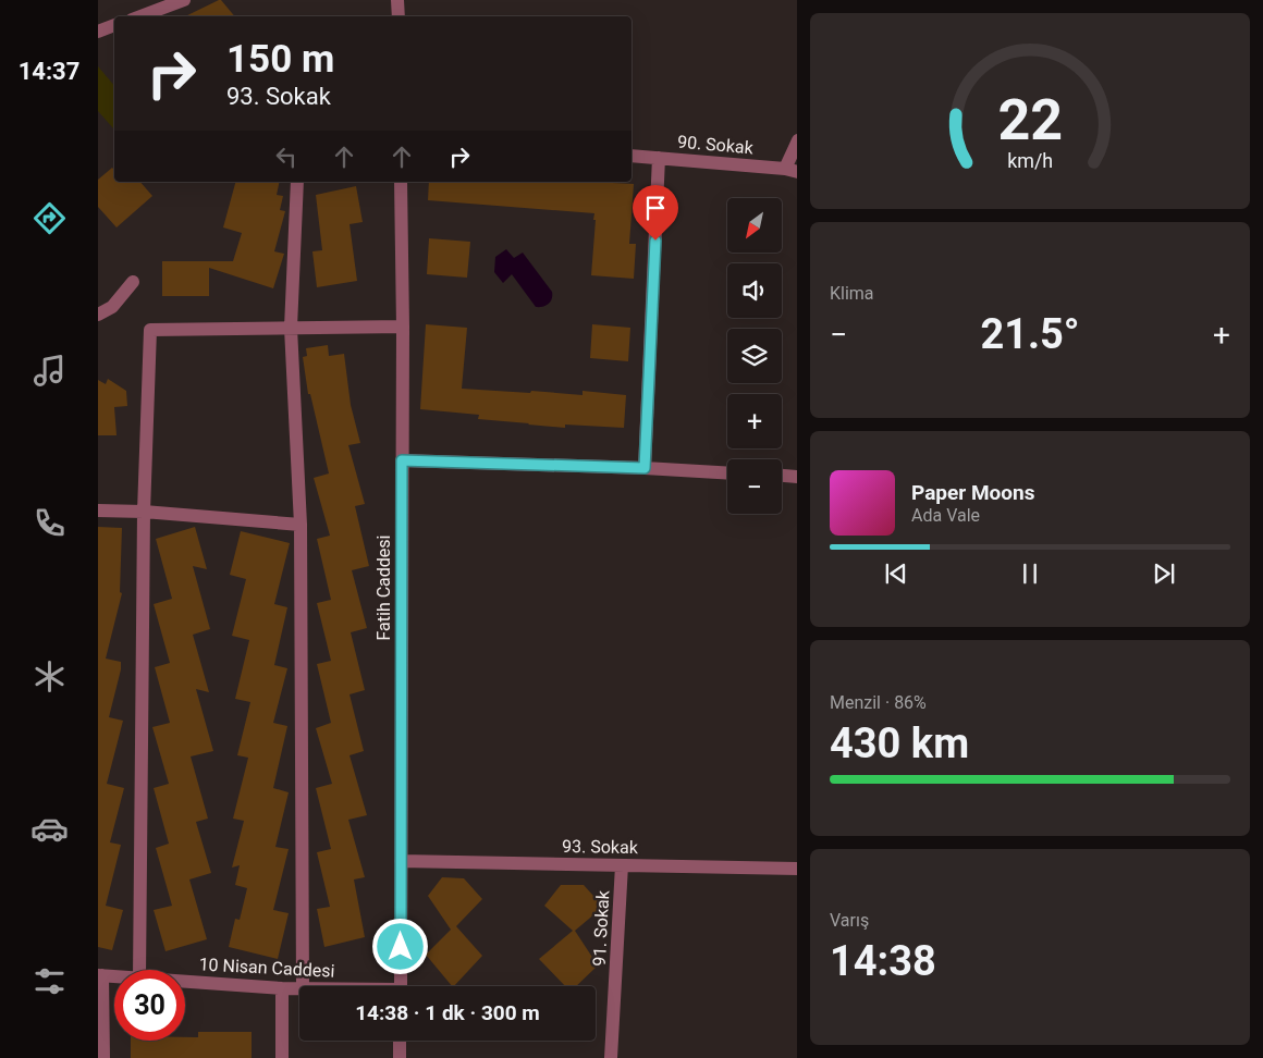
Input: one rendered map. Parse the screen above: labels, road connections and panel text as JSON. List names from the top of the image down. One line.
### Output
{"streets":{"street":["90. Sokak","Fatih Caddesi","93. Sokak","91. Sokak","10 Nisan Caddesi"]},"crossings":[["Fatih Caddesi","93. Sokak"],["93. Sokak","91. Sokak"]],"north":"bottom left","page":{"tabs":"14:37","turn":["150 m","93. Sokak"],"map_buttons":["+","−"],"tile":["Klima",["Menzil · 86%","430 km"],["Varış","14:38"]],"heat":["−","21.5°","+"],"song":["Paper Moons","Ada Vale"],"limit":"30","trip":"14:38 · 1 dk · 300 m","gauge":["22","km/h"]}}
